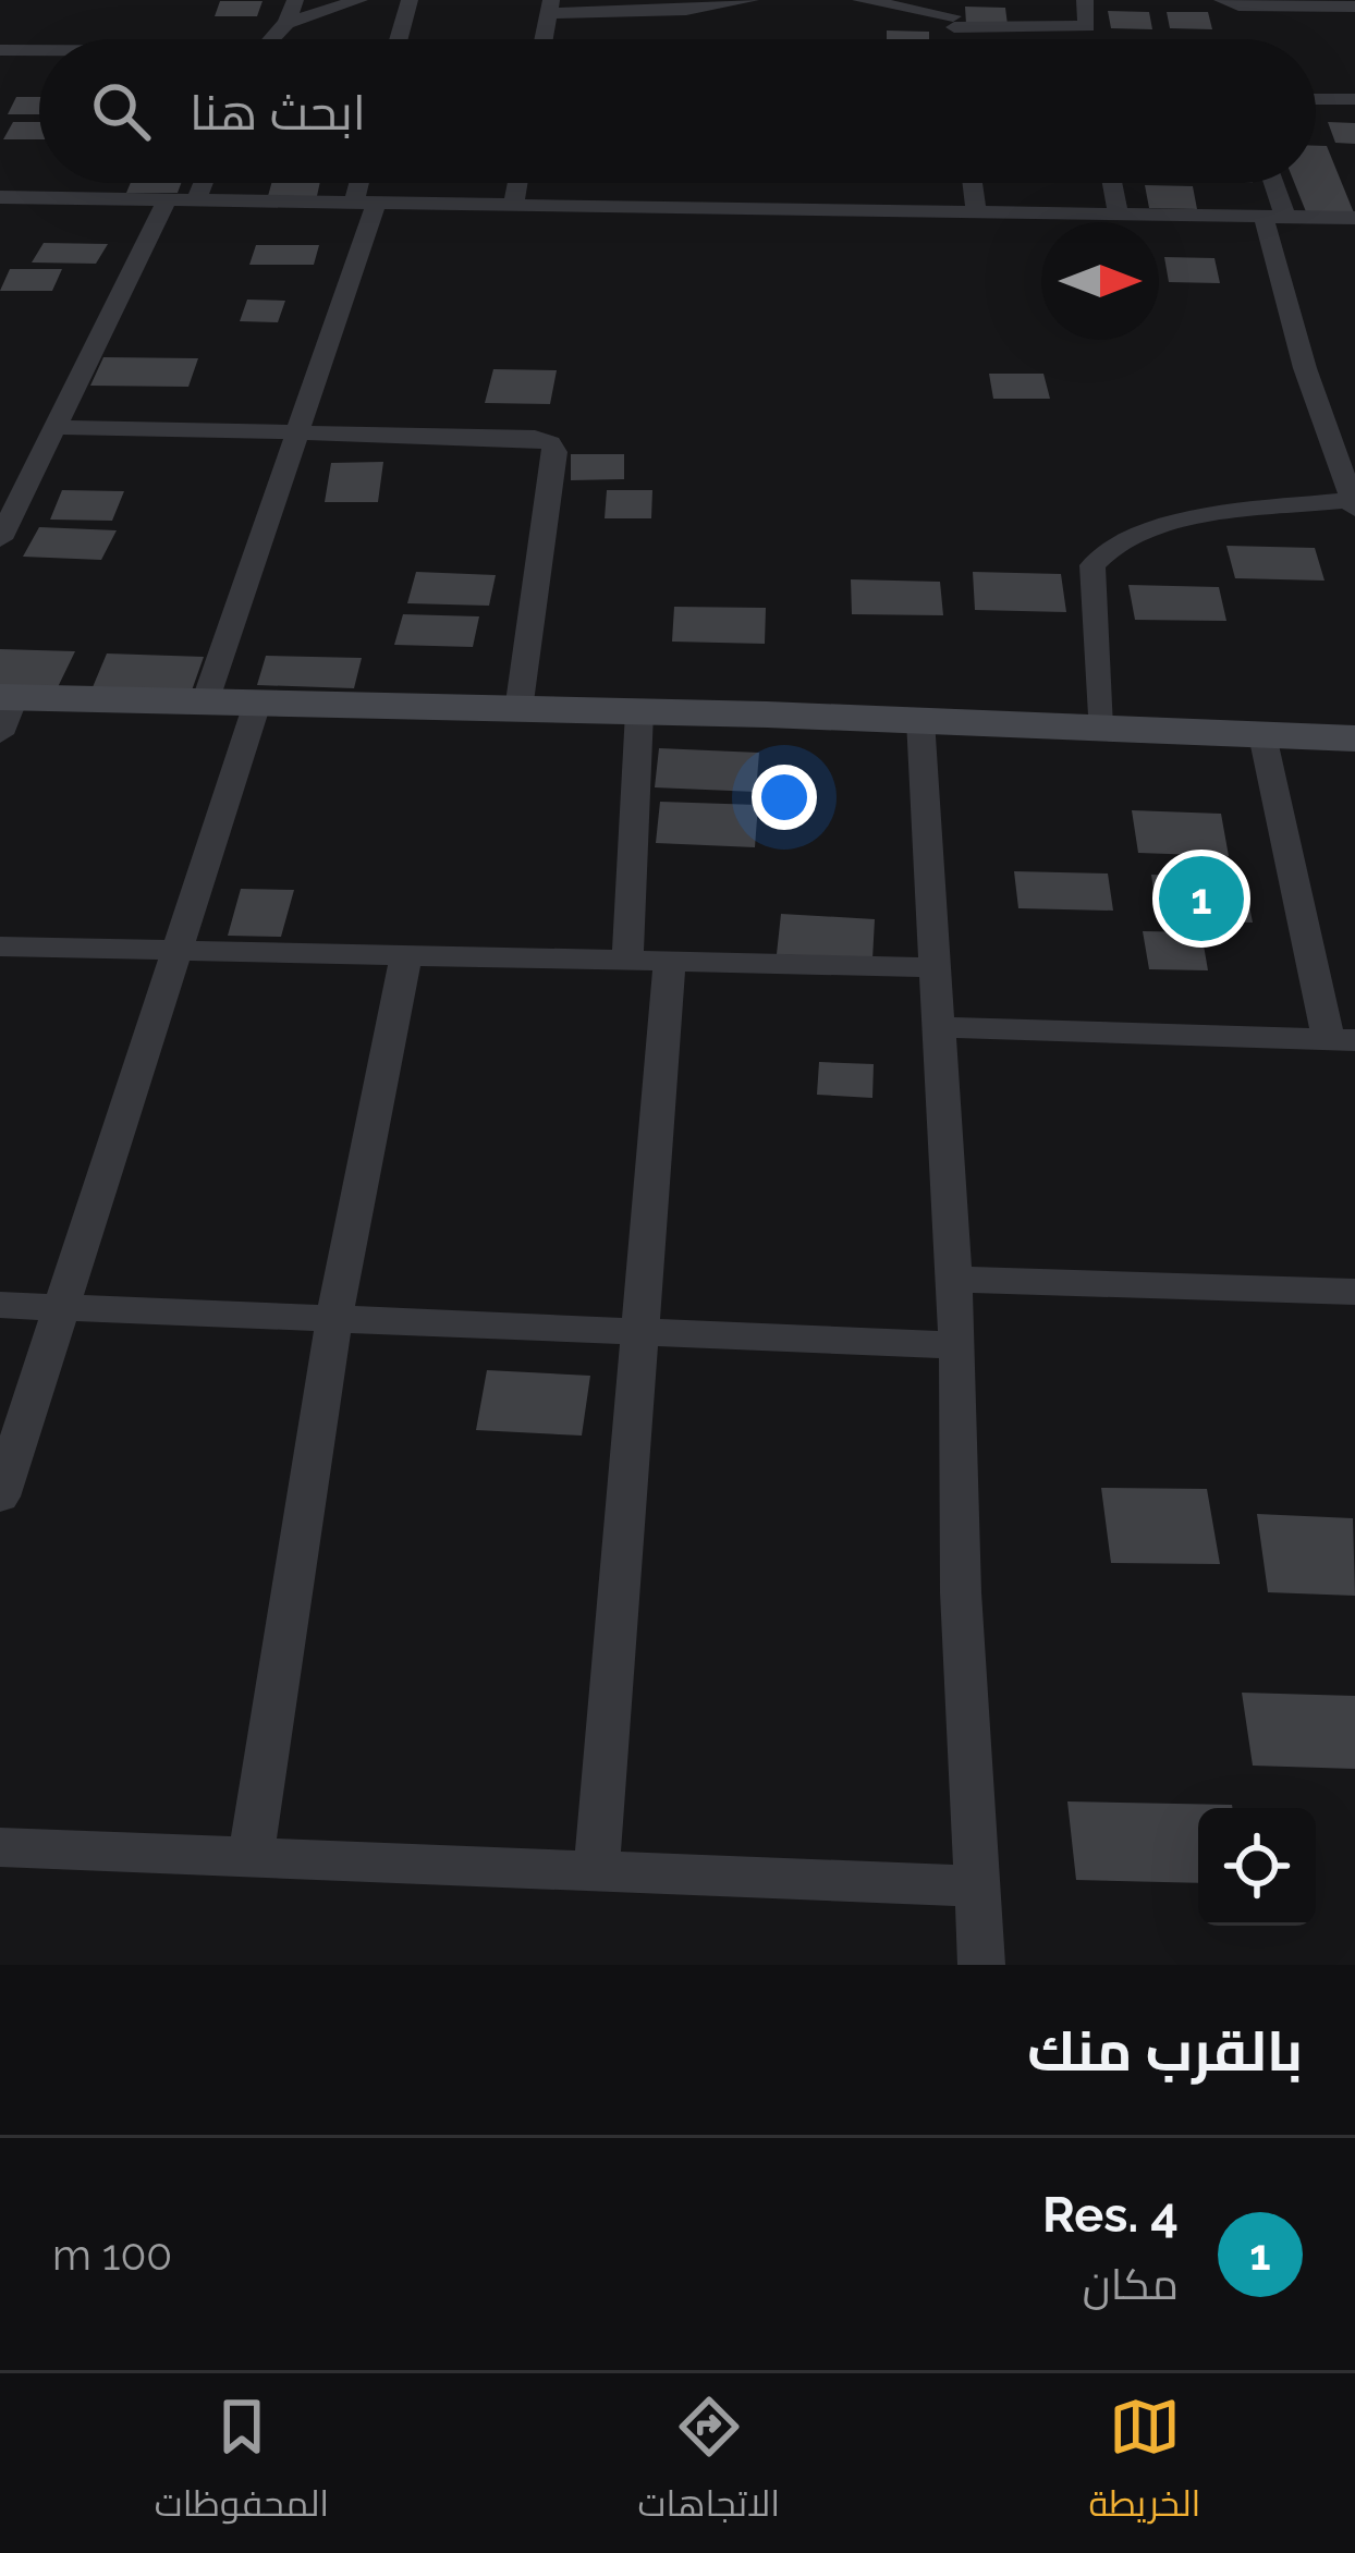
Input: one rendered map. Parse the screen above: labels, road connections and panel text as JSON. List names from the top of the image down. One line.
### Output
{"north":"right","page":{"search":"ابحث هنا","pins":"1","heading":"بالقرب منك","list":[{"mark":"1","name":"Res. 4","note":"مكان","value":"100 m"}],"nav":["الخريطة","الاتجاهات","المحفوظات"]}}
